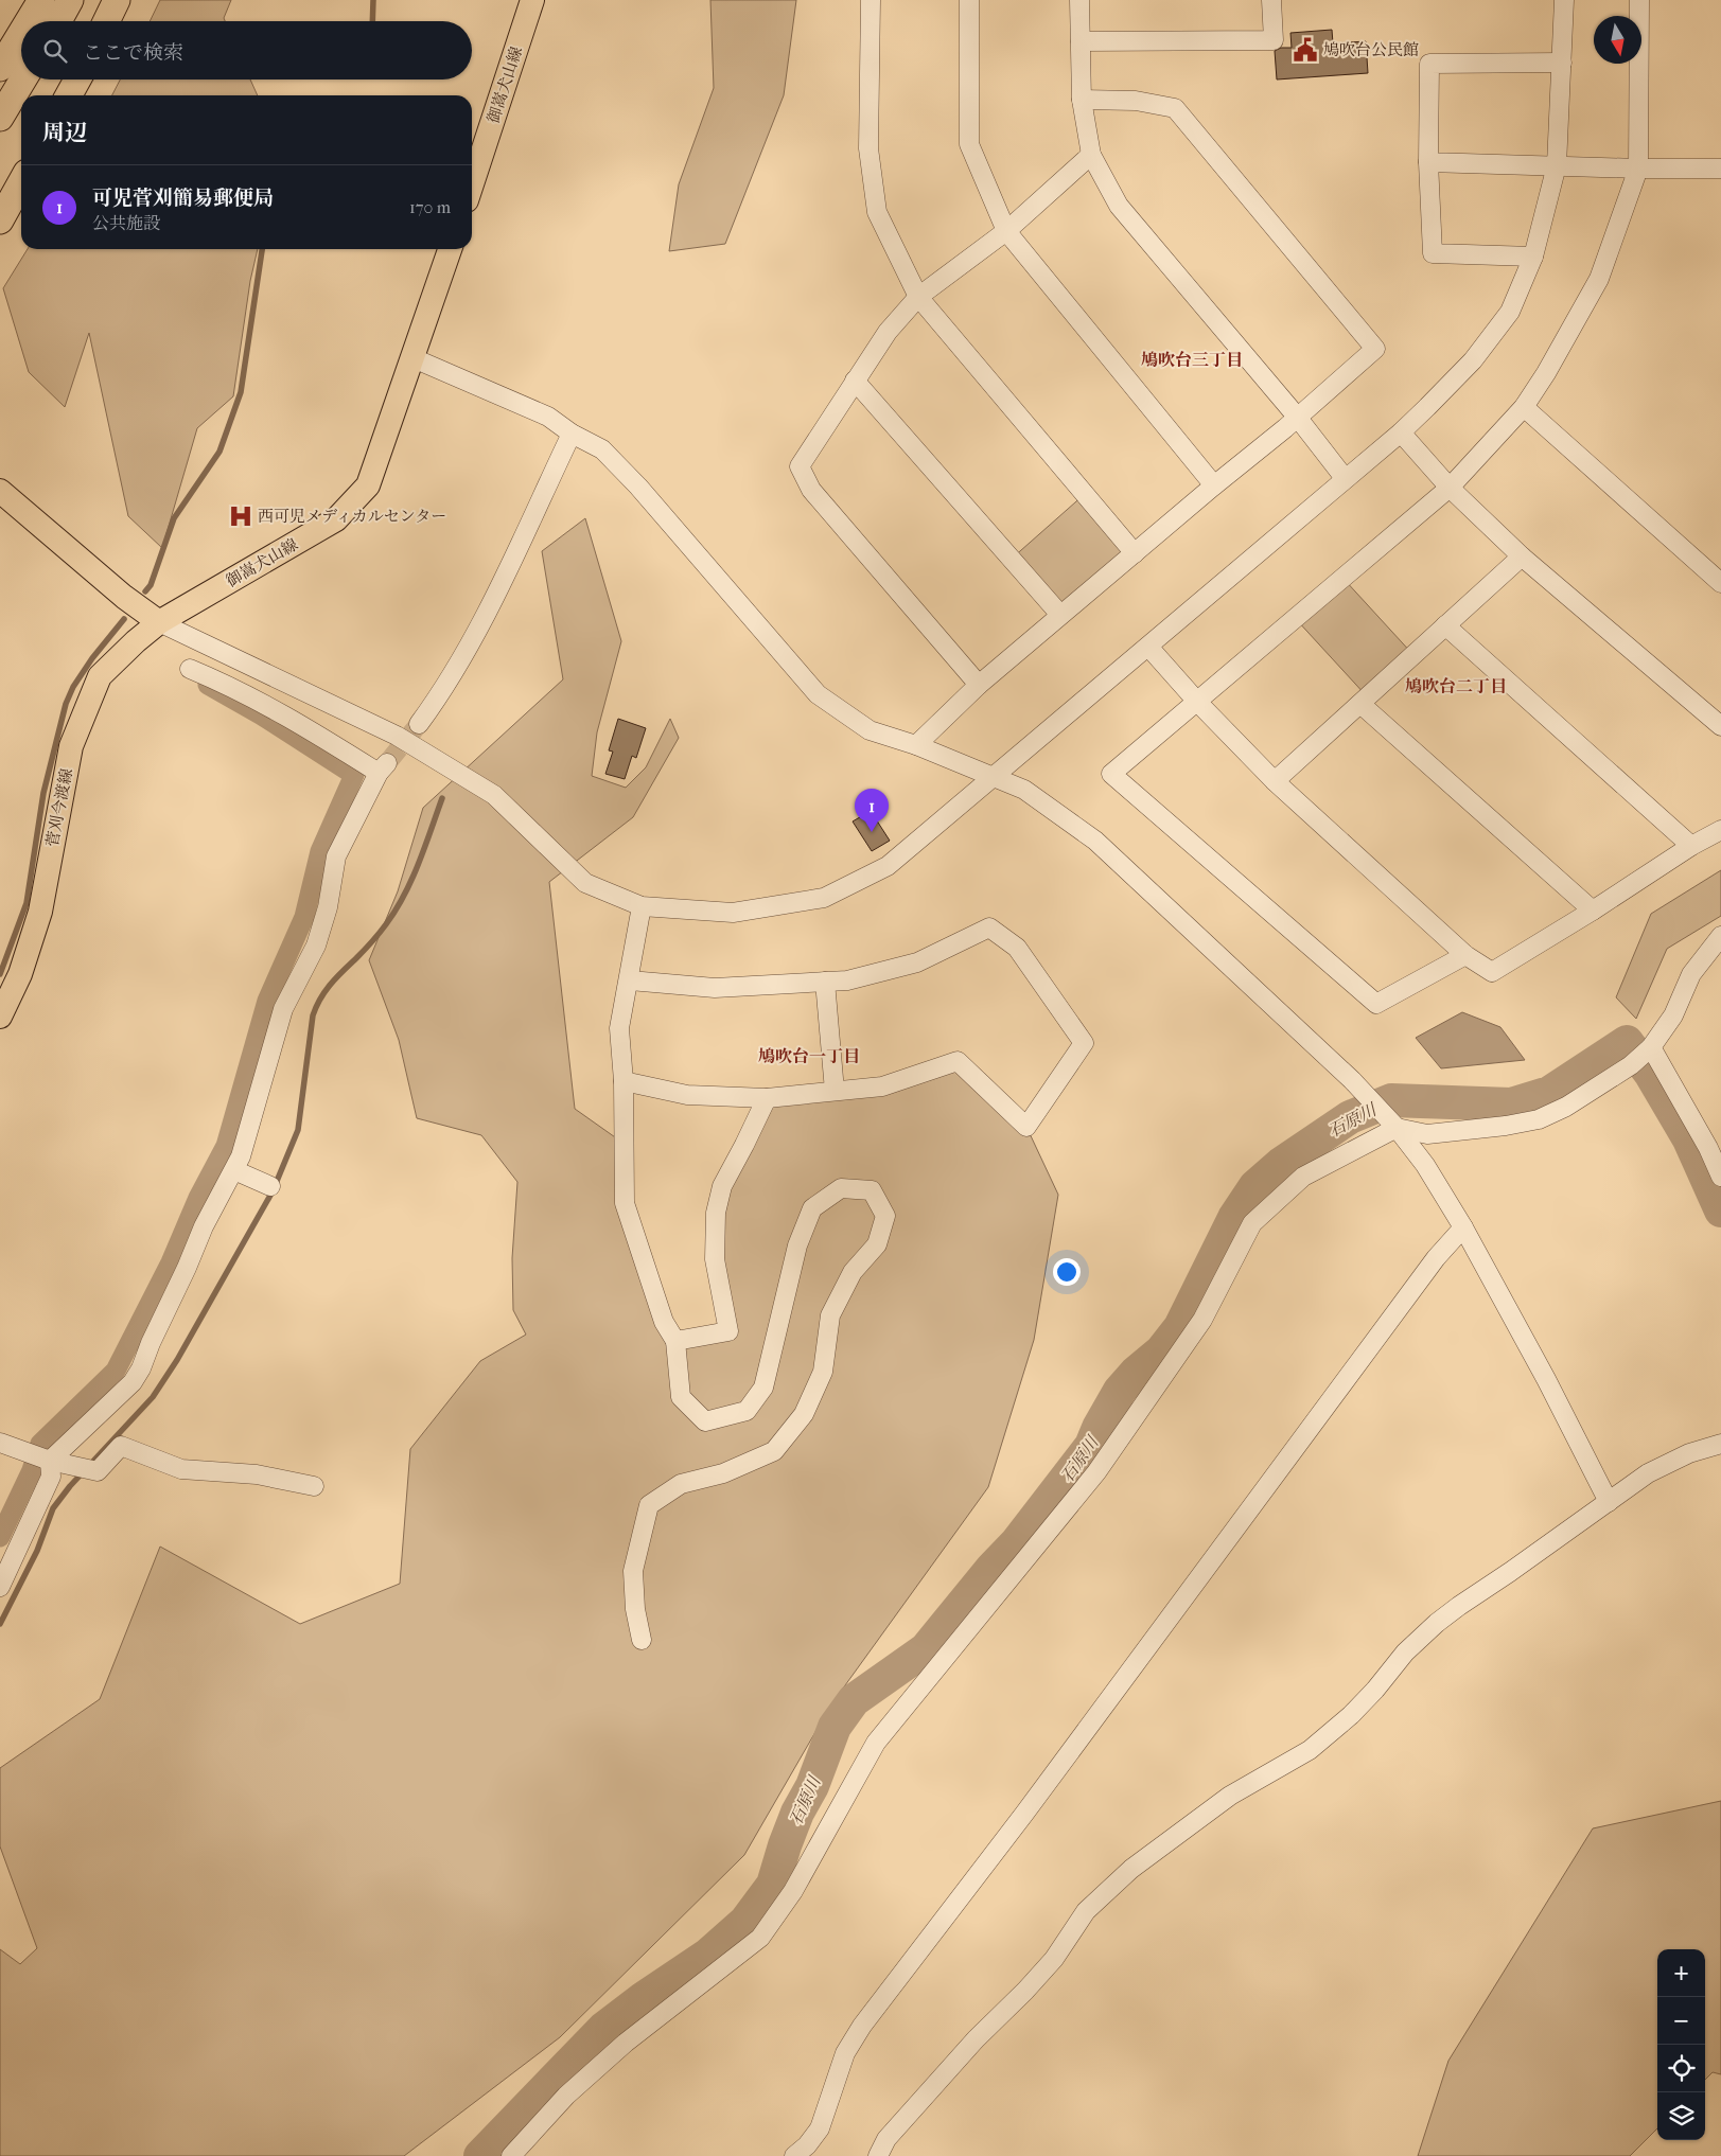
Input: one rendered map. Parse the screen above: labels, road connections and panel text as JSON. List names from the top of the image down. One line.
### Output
{"streets":{"main road":["御嵩犬山線","菅刈今渡線"]},"crossings":[["御嵩犬山線","菅刈今渡線"]],"districts":["鳩吹台三丁目","鳩吹台二丁目","鳩吹台一丁目"],"water":["石原川"],"places":{"public building":["鳩吹台公民館"],"hospital":["西可児メディカルセンター"]},"north":"bottom","page":{"search":"ここで検索","heading":"周辺","list":[{"mark":"1","name":"可児菅刈簡易郵便局","note":"公共施設","value":"170 m"}],"pins":"1","map_buttons":["+","−"]}}
